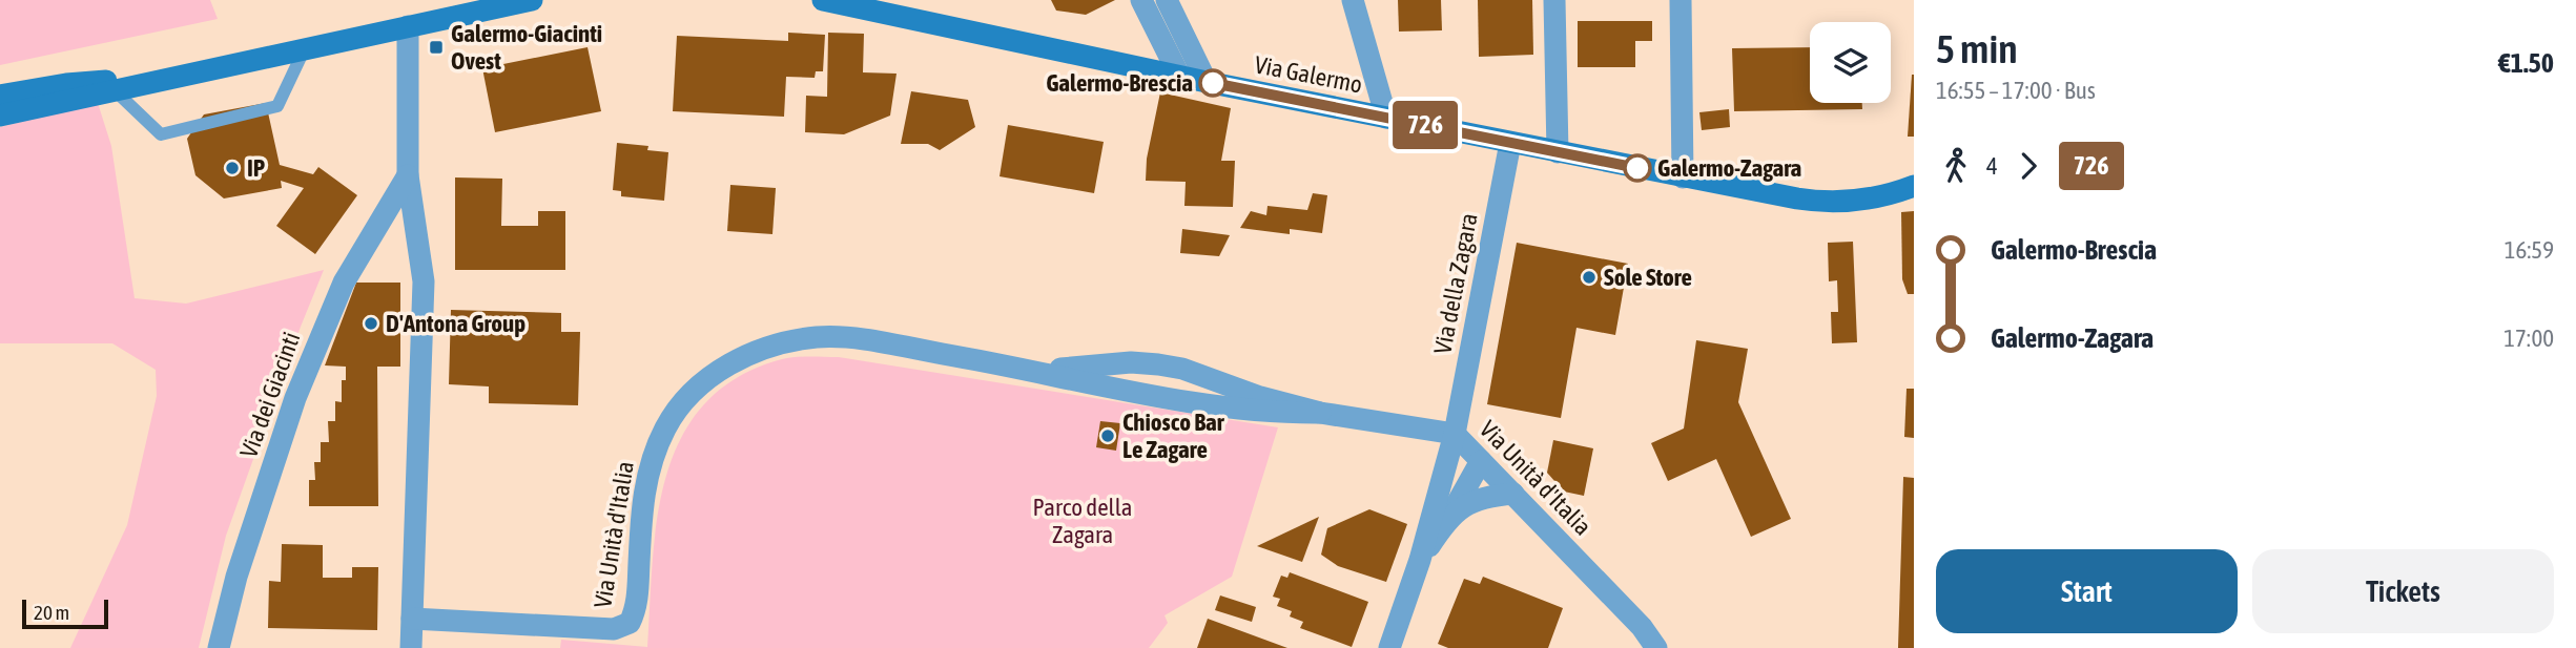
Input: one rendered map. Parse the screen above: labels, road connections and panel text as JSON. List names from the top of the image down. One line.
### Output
{"streets":{"main road":["Via Galermo"],"street":["Via della Zagara","Via dei Giacinti","Via Unità d'Italia"]},"crossings":[["Via Galermo","Via della Zagara"],["Via della Zagara","Via Unità d'Italia"]],"parks":["Parco della Zagara"],"places":{"transit":["Galermo-Giacinti Ovest"],"other":["Galermo-Brescia","IP","Galermo-Zagara","Sole Store","D'Antona Group","Chiosco Bar Le Zagare"]},"lines":["bus line 726"],"scale_bar":"20 m","page":{"on_map":"726","heading":["5 min","16:55 – 17:00 · Bus","€1.50"],"legs":["4","726"],"list":[{"name":"Galermo-Brescia","value":"16:59"},{"name":"Galermo-Zagara","value":"17:00"}],"buttons":["Start","Tickets"],"scale":"20 m"}}
